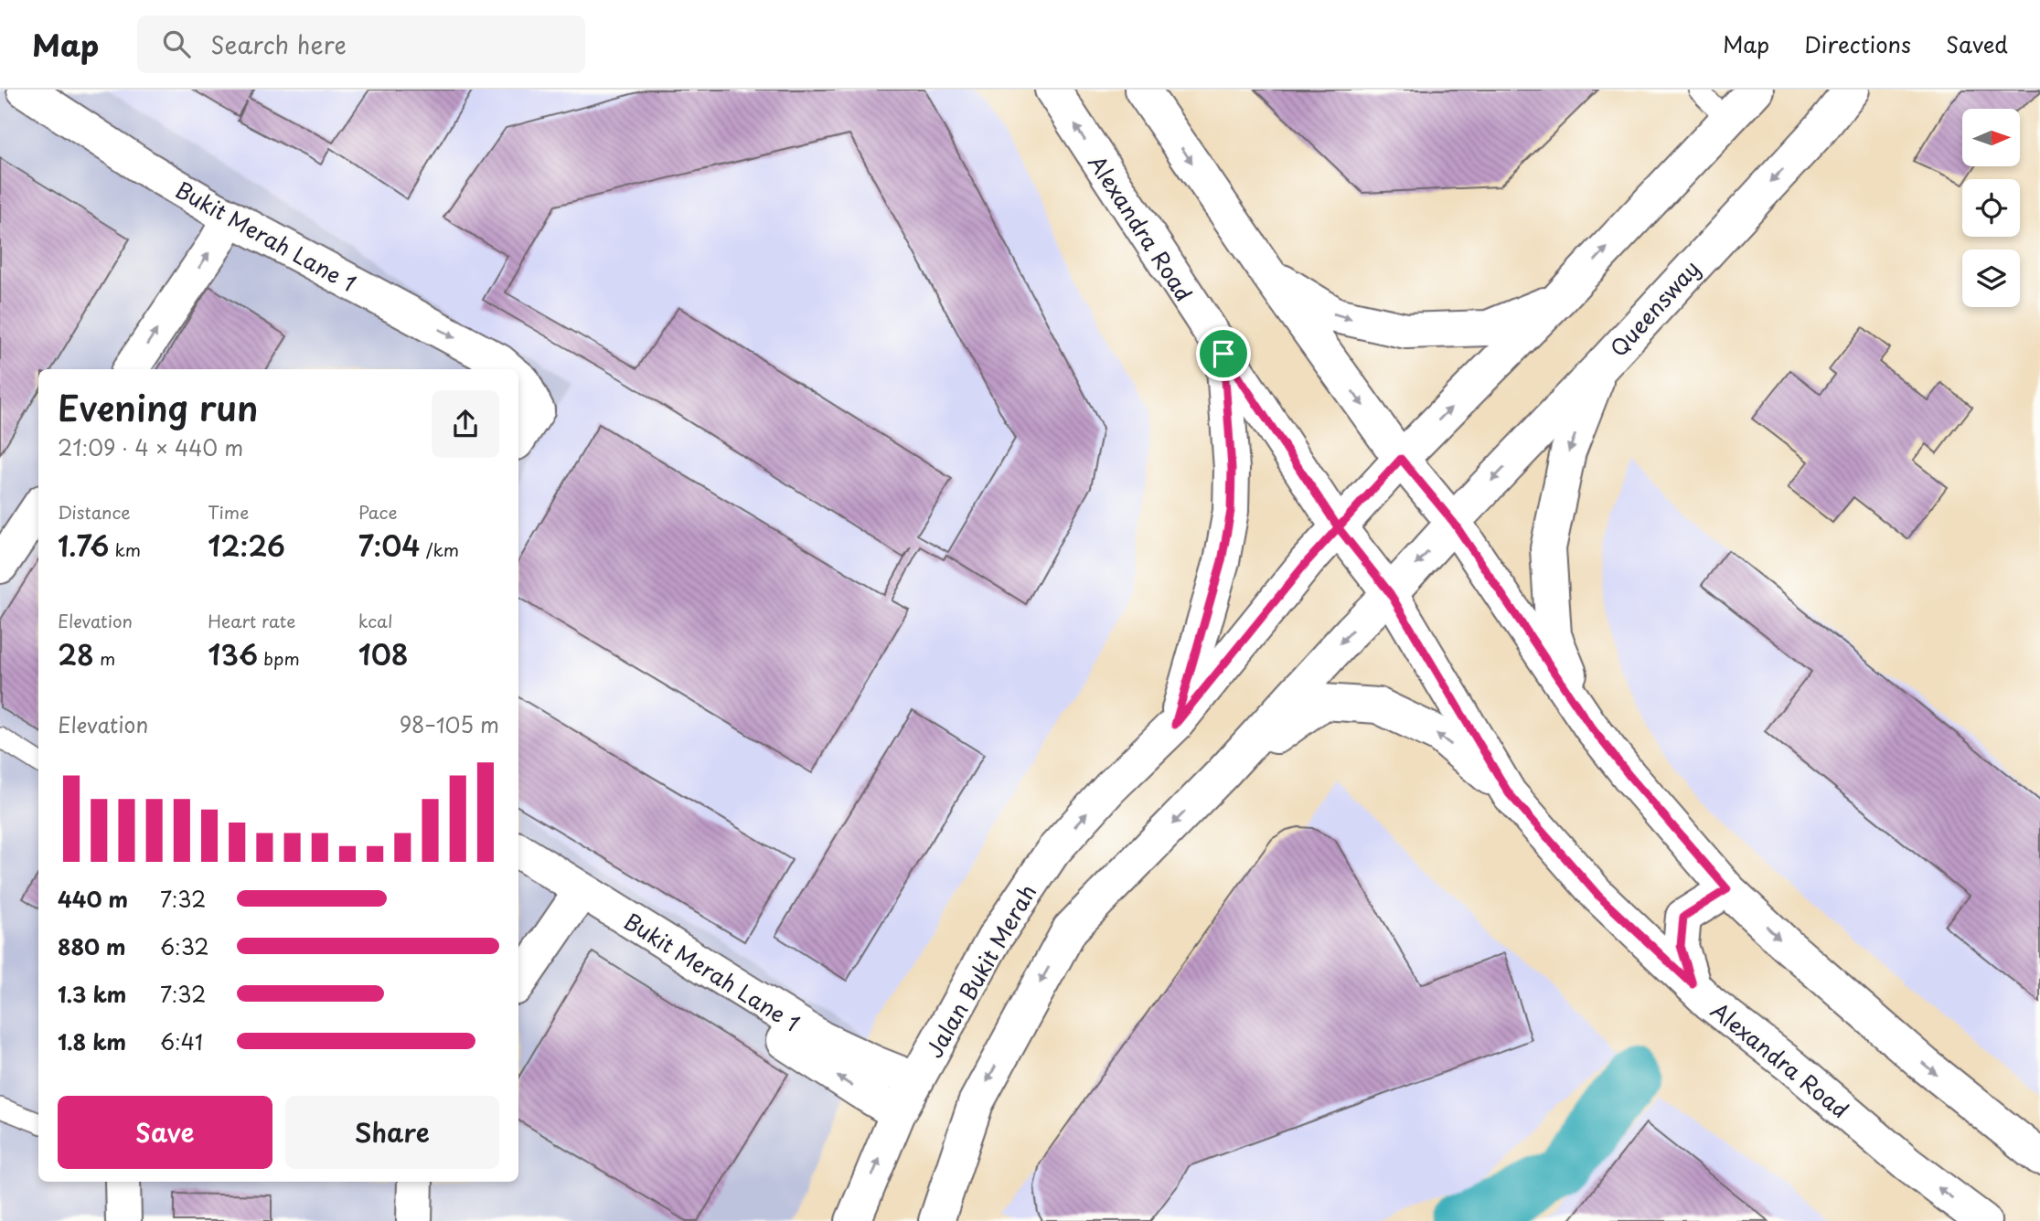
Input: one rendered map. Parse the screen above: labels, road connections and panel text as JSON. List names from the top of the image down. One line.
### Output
{"streets":{"main road":["Alexandra Road","Bukit Merah Lane 1","Queensway","Jalan Bukit Merah"]},"crossings":[["Alexandra Road","Jalan Bukit Merah"],["Bukit Merah Lane 1","Jalan Bukit Merah"]],"north":"right","page":{"header":"Map","search":"Search here","nav":["Map","Directions","Saved"],"heading":["Evening run","21:09 · 4 × 440 m"],"stats":[["Distance","1.76 km"],["Time","12:26"],["Pace","7:04 /km"],["Elevation","28 m"],["Heart rate","136 bpm"],["kcal","108"]],"chart":["Elevation","98–105 m"],"list":[{"name":"440 m","note":"7:32"},{"name":"880 m","note":"6:32"},{"name":"1.3 km","note":"7:32"},{"name":"1.8 km","note":"6:41"}],"buttons":["Save","Share"]}}
